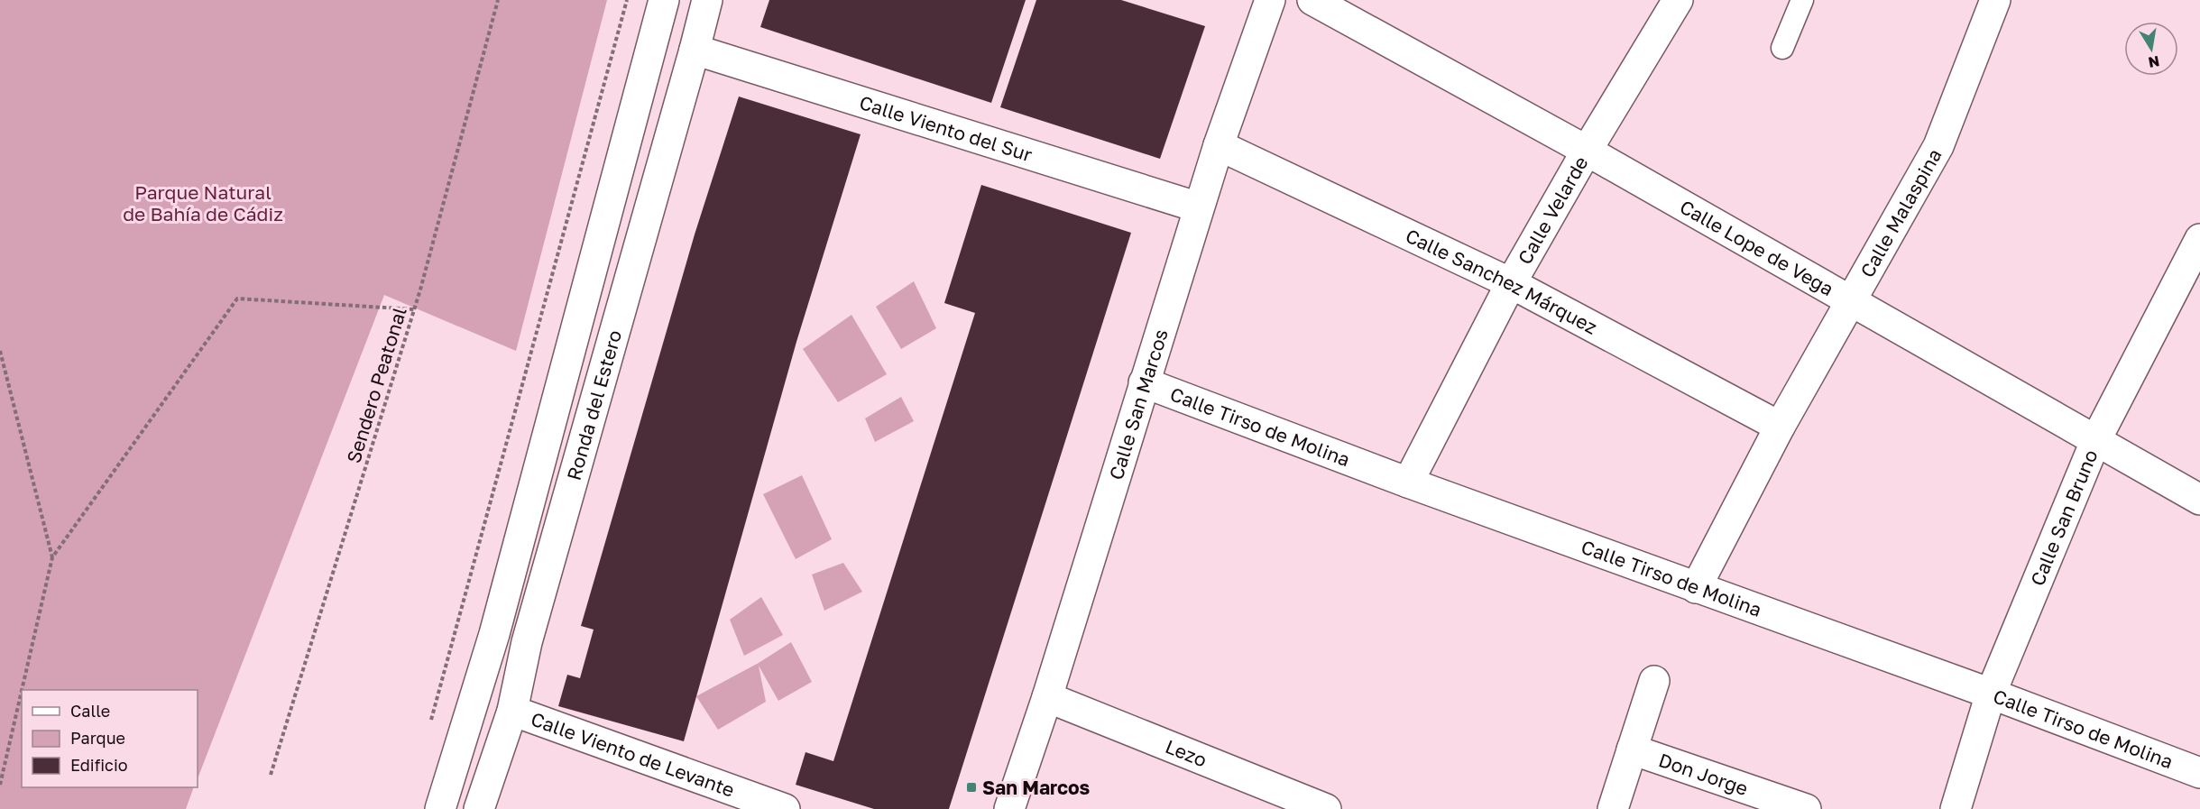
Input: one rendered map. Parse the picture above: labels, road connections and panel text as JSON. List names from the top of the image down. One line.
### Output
{"streets":{"street":["Calle Viento del Sur","Calle Velarde","Calle Malaspina","Calle Lope de Vega","Calle Sanchez Márquez","Calle San Marcos","Ronda del Estero","Calle Tirso de Molina","Calle San Bruno","Lezo","Calle Viento de Levante","Don Jorge"],"path":["Sendero Peatonal"]},"crossings":[["Calle Viento del Sur","Calle San Marcos"],["Calle Viento del Sur","Ronda del Estero"],["Calle Velarde","Calle Lope de Vega"],["Calle Velarde","Calle Sanchez Márquez"],["Calle Velarde","Calle Tirso de Molina"],["Calle Malaspina","Calle Lope de Vega"],["Calle Malaspina","Calle Sanchez Márquez"],["Calle Malaspina","Calle Tirso de Molina"],["Calle Lope de Vega","Calle San Bruno"],["Calle Sanchez Márquez","Calle San Marcos"],["Calle San Marcos","Calle Tirso de Molina"],["Calle San Marcos","Lezo"],["Ronda del Estero","Calle Viento de Levante"],["Calle Tirso de Molina","Calle San Bruno"]],"parks":["Parque Natural de Bahía de Cádiz"],"places":{"transit":["San Marcos"]},"legend":["Calle","Parque","Edificio"],"north":"bottom"}
